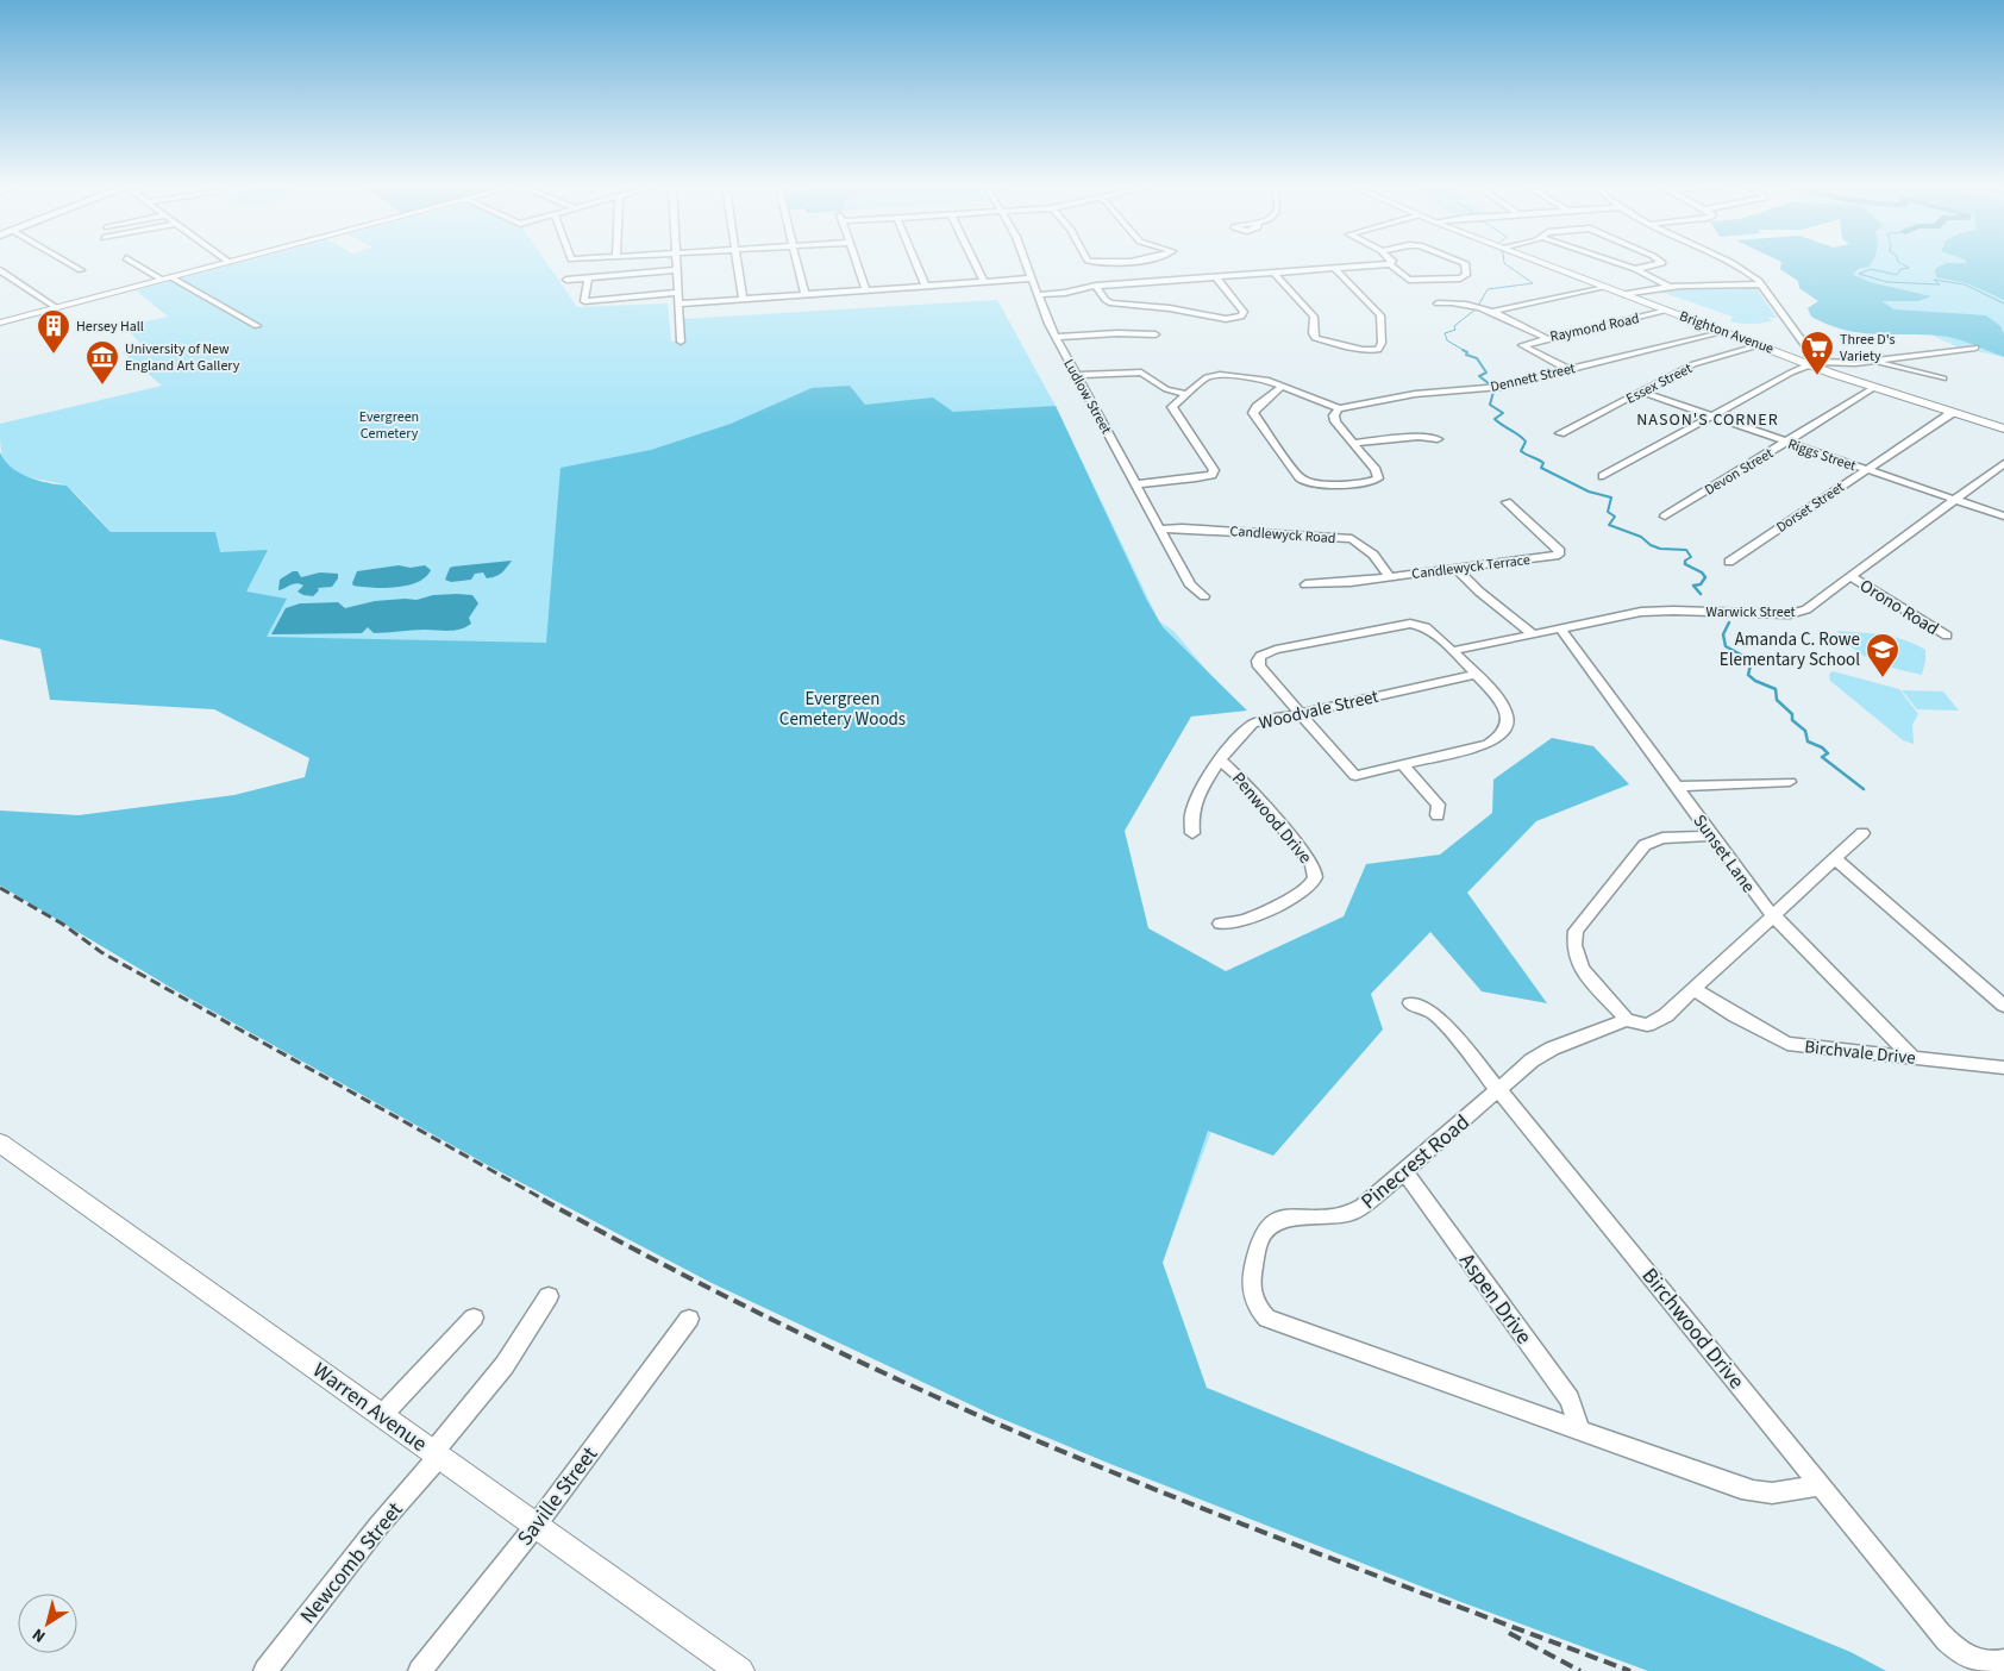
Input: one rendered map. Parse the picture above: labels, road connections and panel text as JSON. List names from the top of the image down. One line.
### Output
{"streets":{"main road":["Brighton Avenue","Warren Avenue"],"street":["Raymond Road","Dennett Street","Essex Street","Ludlow Street","Riggs Street","Devon Street","Dorset Street","Candlewyck Road","Candlewyck Terrace","Orono Road","Warwick Street","Woodvale Street","Penwood Drive","Sunset Lane","Birchvale Drive","Pinecrest Road","Aspen Drive","Birchwood Drive","Saville Street","Newcomb Street"]},"crossings":[["Raymond Road","Brighton Avenue"],["Raymond Road","Dennett Street"],["Brighton Avenue","Dennett Street"],["Brighton Avenue","Essex Street"],["Brighton Avenue","Devon Street"],["Brighton Avenue","Dorset Street"],["Essex Street","Riggs Street"],["Ludlow Street","Candlewyck Road"],["Riggs Street","Devon Street"],["Riggs Street","Dorset Street"],["Riggs Street","Warwick Street"],["Candlewyck Road","Candlewyck Terrace"],["Orono Road","Warwick Street"],["Warwick Street","Sunset Lane"],["Woodvale Street","Penwood Drive"],["Sunset Lane","Birchvale Drive"],["Sunset Lane","Pinecrest Road"],["Birchvale Drive","Pinecrest Road"],["Pinecrest Road","Aspen Drive"],["Pinecrest Road","Birchwood Drive"],["Warren Avenue","Saville Street"],["Warren Avenue","Newcomb Street"]],"districts":["NASON'S CORNER"],"parks":["Evergreen Cemetery","Evergreen Cemetery Woods"],"places":{"building":["Hersey Hall"],"supermarket":["Three D's Variety"],"museum":["University of New England Art Gallery"],"school or university":["Amanda C. Rowe Elementary School"]},"north":"bottom left"}
